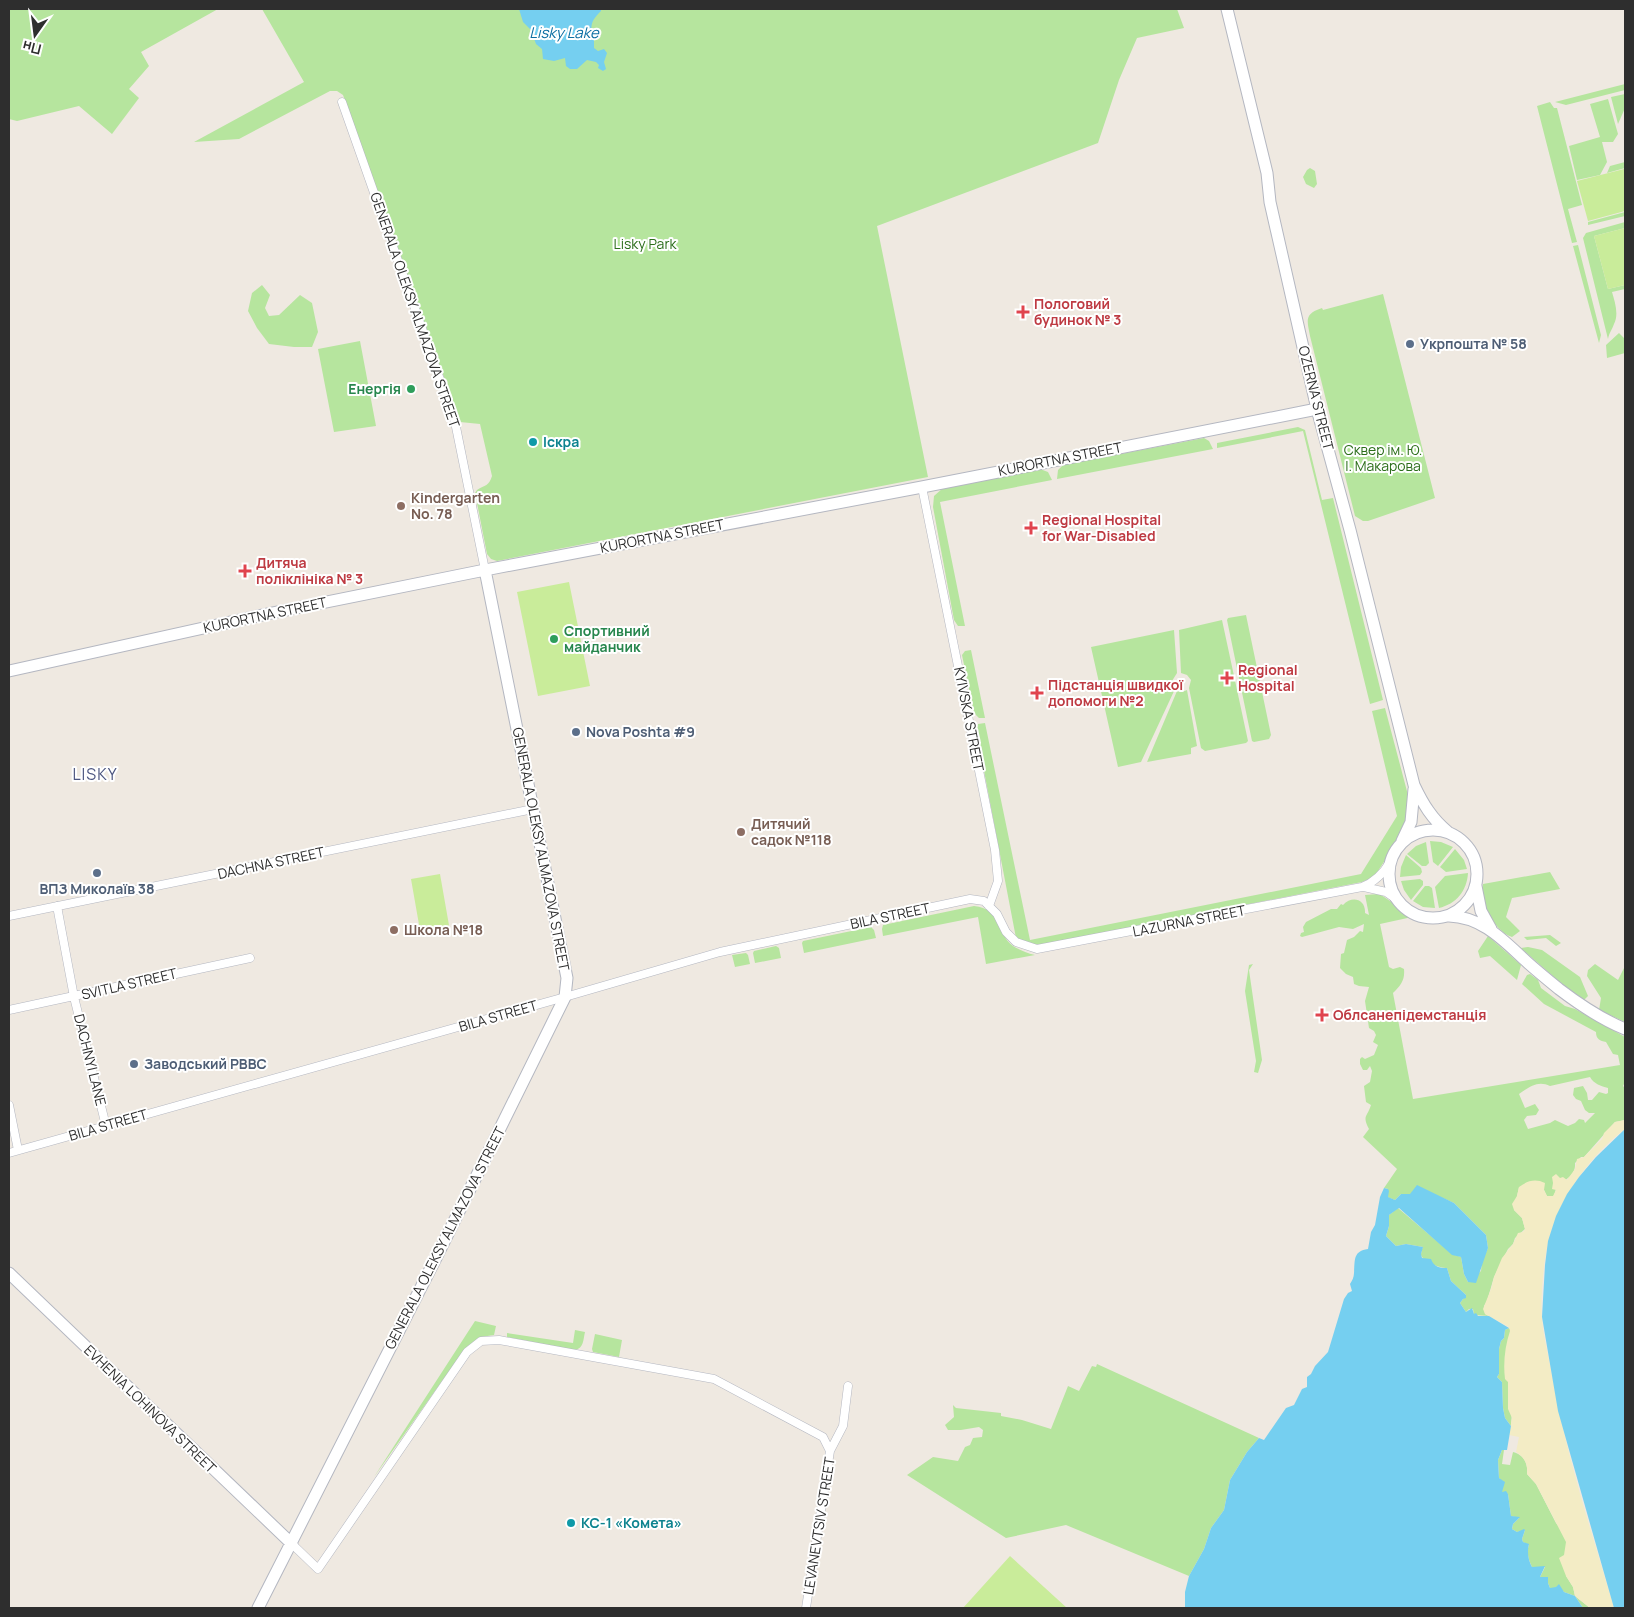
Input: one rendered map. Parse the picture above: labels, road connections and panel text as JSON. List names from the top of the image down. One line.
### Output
{"streets":{"street":["GENERALA OLEKSY ALMAZOVA STREET","OZERNA STREET","KURORTNA STREET","KYIVSKA STREET","DACHNA STREET","BILA STREET","LAZURNA STREET","SVITLA STREET","DACHNYI LANE","EVHENIA LOHINOVA STREET","LEVANEVTSIV STREET"]},"crossings":[["GENERALA OLEKSY ALMAZOVA STREET","KURORTNA STREET"],["GENERALA OLEKSY ALMAZOVA STREET","DACHNA STREET"],["GENERALA OLEKSY ALMAZOVA STREET","BILA STREET"],["GENERALA OLEKSY ALMAZOVA STREET","EVHENIA LOHINOVA STREET"],["OZERNA STREET","KURORTNA STREET"],["OZERNA STREET","LAZURNA STREET"],["KURORTNA STREET","KYIVSKA STREET"],["KYIVSKA STREET","BILA STREET"],["KYIVSKA STREET","LAZURNA STREET"],["DACHNA STREET","DACHNYI LANE"],["BILA STREET","LAZURNA STREET"],["BILA STREET","DACHNYI LANE"],["SVITLA STREET","DACHNYI LANE"]],"districts":["LISKY"],"water":["Lisky Lake"],"parks":["Lisky Park","Сквер ім. Ю. І. Макарова"],"places":{"health":["Пологовий будинок № 3","Regional Hospital for War-Disabled","Дитяча поліклініка № 3","Regional Hospital","Підстанція швидкої допомоги №2","Облсанепідемстанція"],"other":["Укрпошта № 58","Енергія","Іскра","Kindergarten No. 78","Спортивний майданчик","Nova Poshta #9","Дитячий садок №118","ВПЗ Миколаїв 38","Школа №18","Заводський РВВС","КС-1 «Комета»"]},"north":"bottom"}
